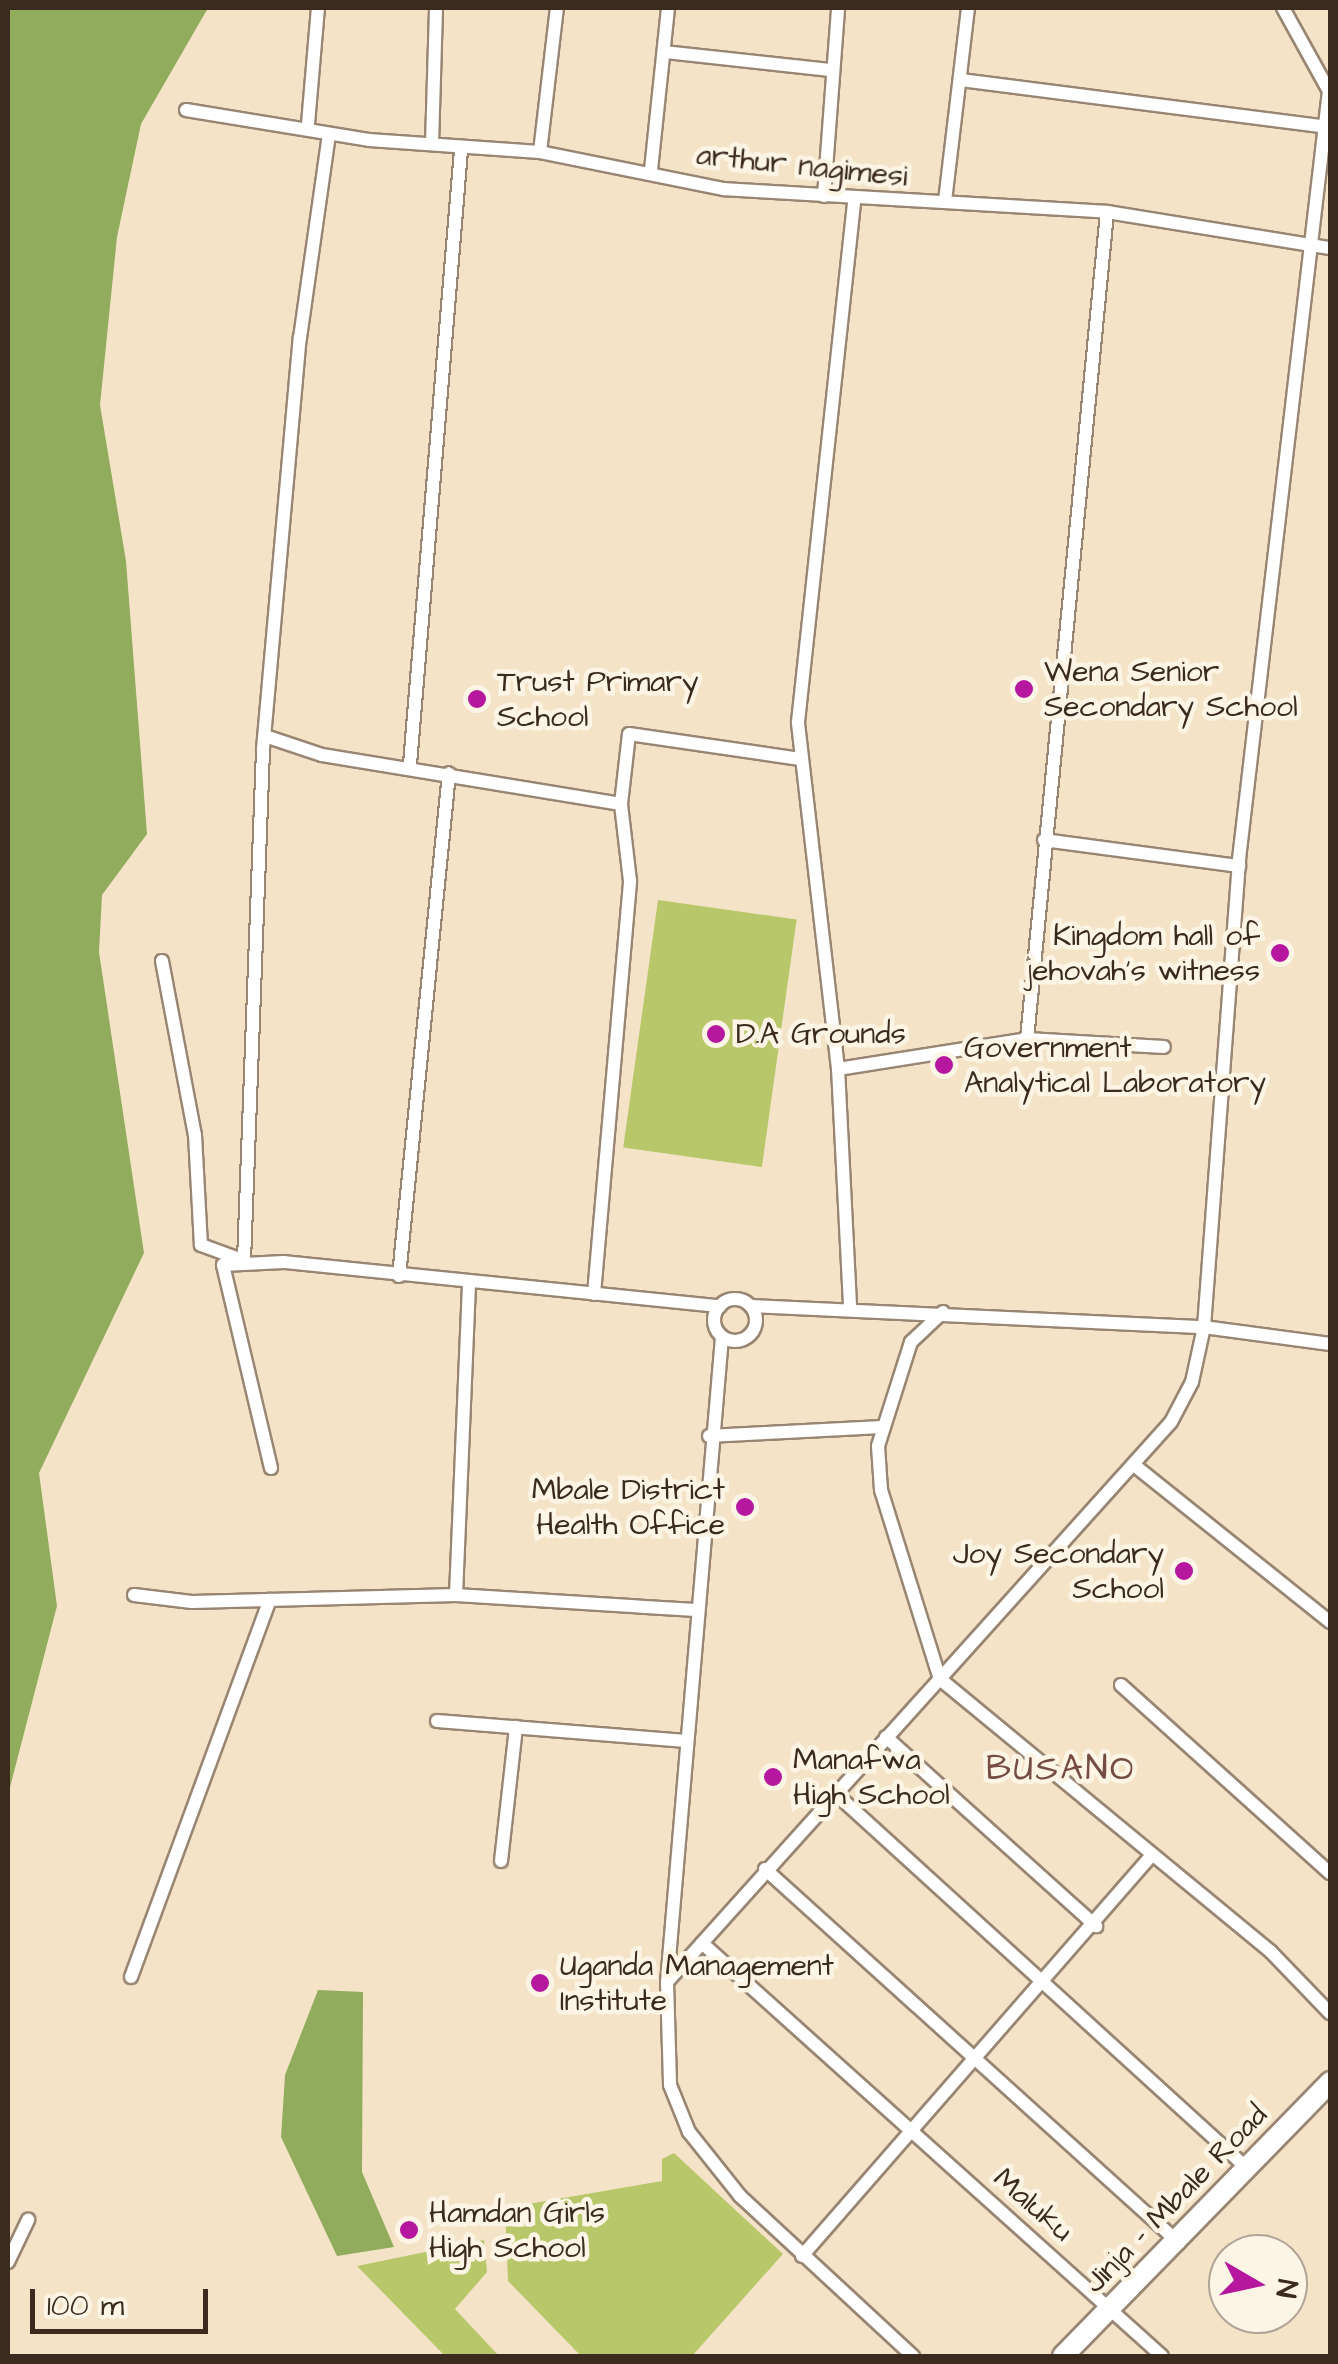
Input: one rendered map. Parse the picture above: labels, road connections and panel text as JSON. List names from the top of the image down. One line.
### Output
{"streets":{"main road":["Jinja - Mbale Road"],"street":["arthur nagimesi","Maluku"]},"crossings":[["Jinja - Mbale Road","Maluku"]],"districts":["BUSANO"],"places":["Wena Senior Secondary School","Trust Primary School","Kingdom hall of jehovah's witness","D.A Grounds","Government Analytical Laboratory","Mbale District Health Office","Joy Secondary School","Manafwa High School","Uganda Management Institute","Hamdan Girls High School"],"scale_bar":"100 m","north":"right"}
